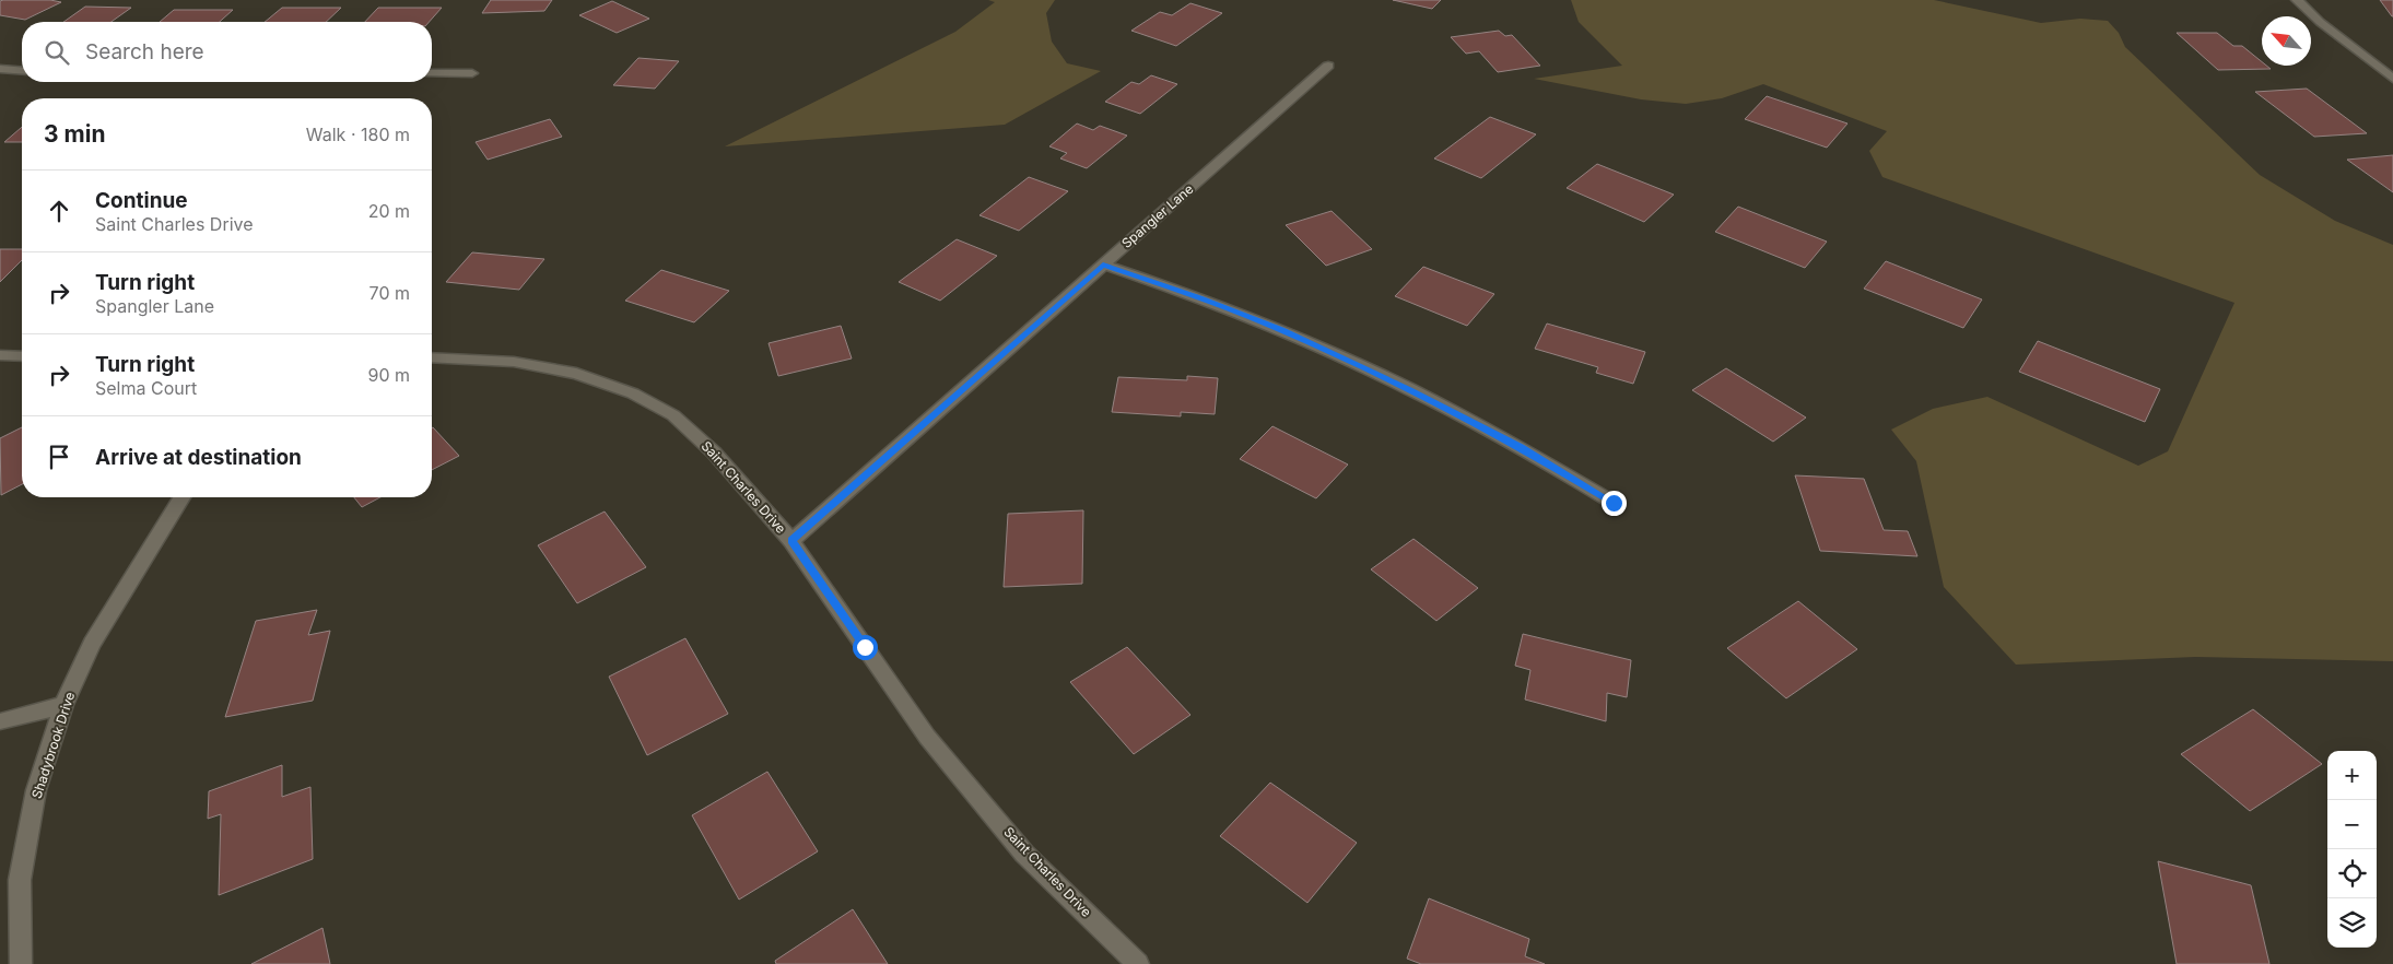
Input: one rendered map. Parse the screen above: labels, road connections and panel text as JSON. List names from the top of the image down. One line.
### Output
{"streets":{"street":["Spangler Lane","Saint Charles Drive","Shadybrook Drive"]},"crossings":[["Spangler Lane","Saint Charles Drive"]],"north":"top left","page":{"search":"Search here","heading":["3 min","Walk · 180 m"],"list":[["Continue","Saint Charles Drive","20 m"],["Turn right","Spangler Lane","70 m"],["Turn right","Selma Court","90 m"],"Arrive at destination"],"map_buttons":["+","−"]}}
